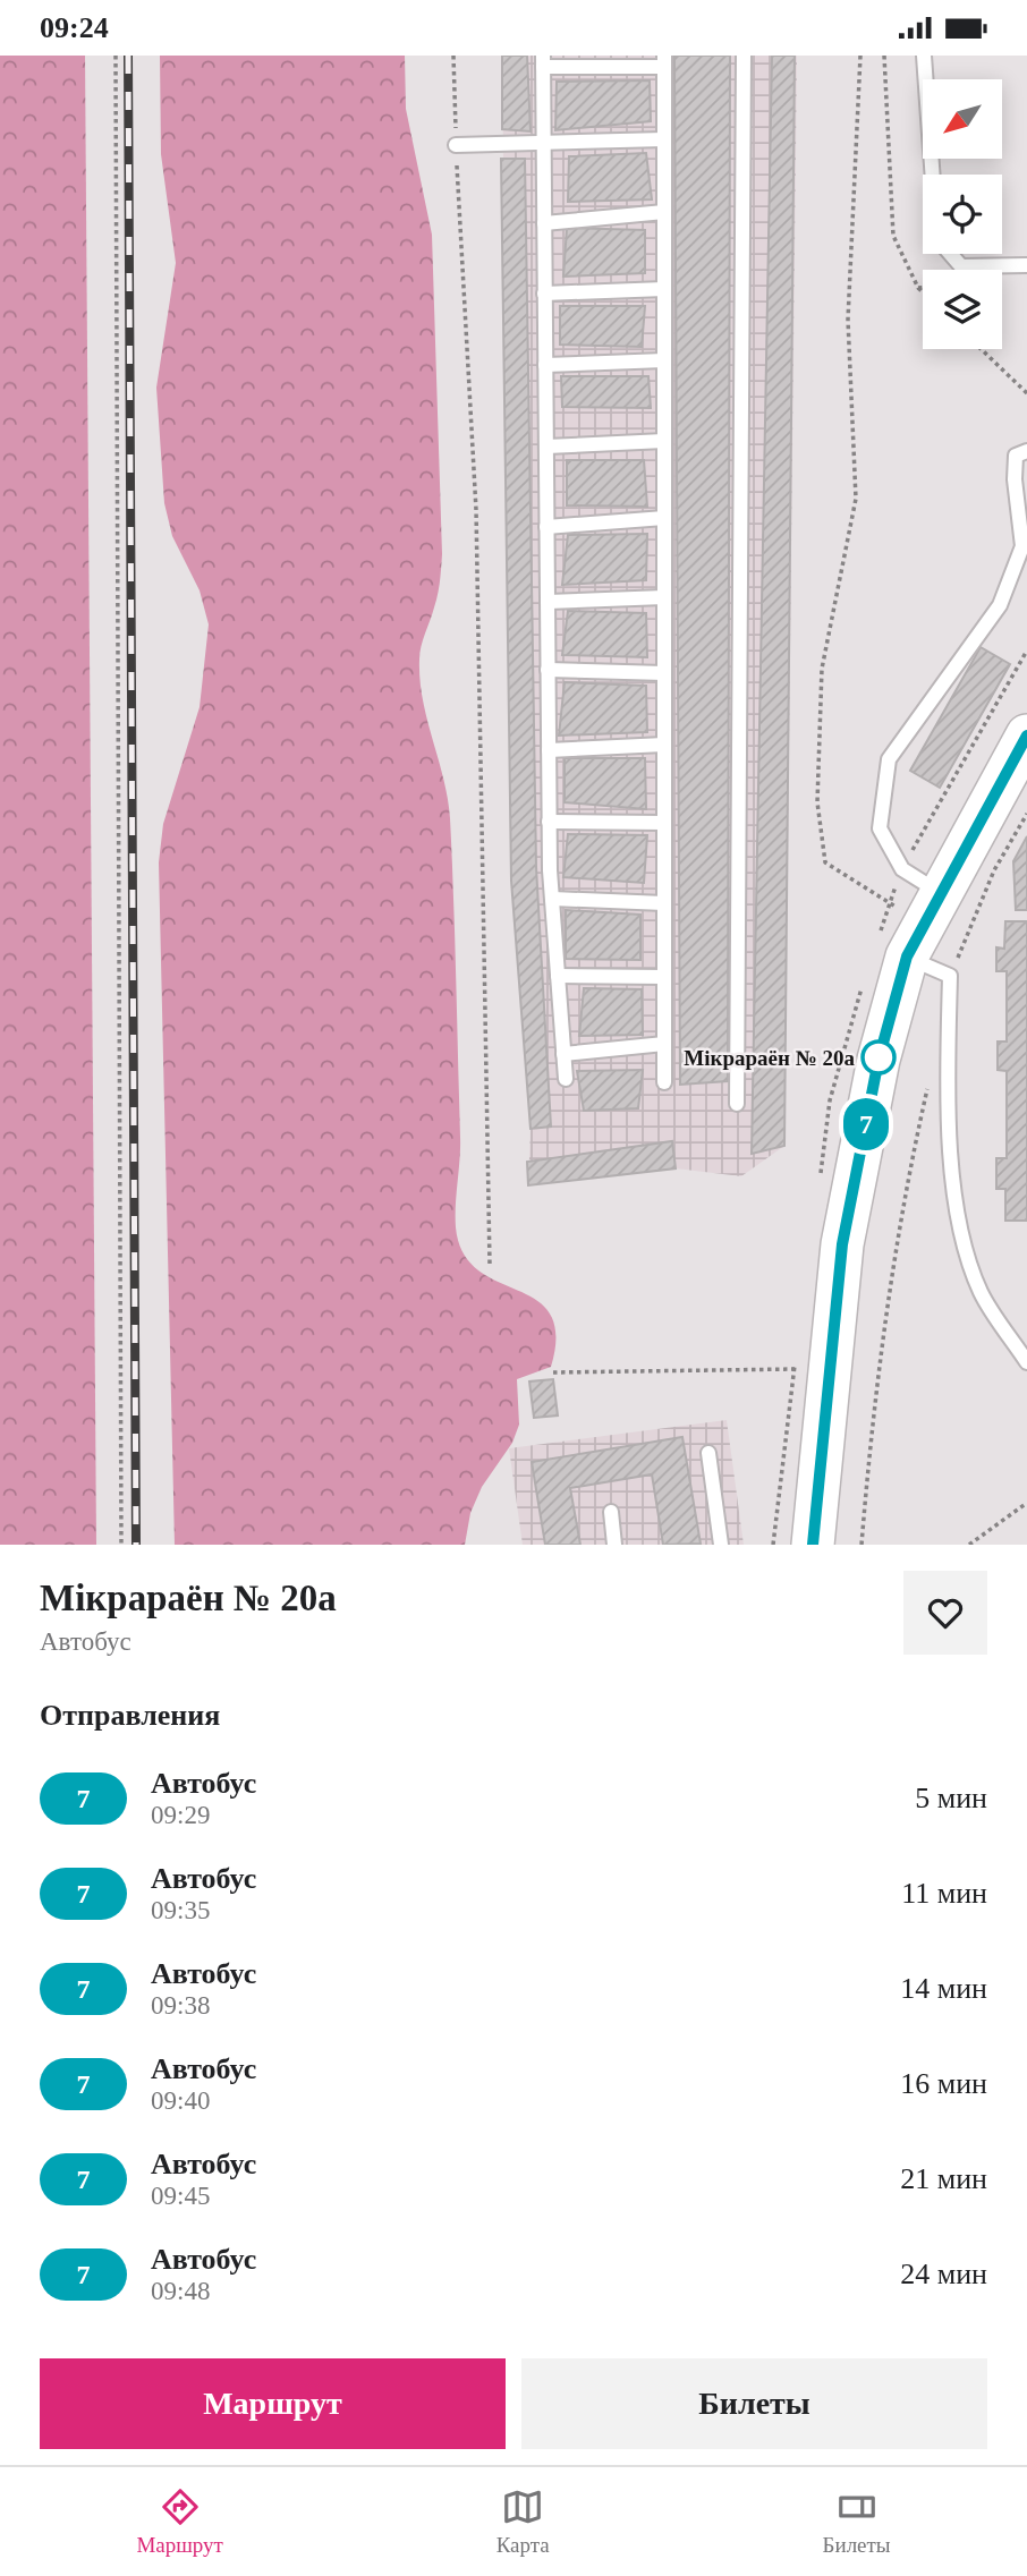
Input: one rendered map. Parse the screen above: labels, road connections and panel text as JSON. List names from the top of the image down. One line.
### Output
{"places":["Мікрараён № 20а"],"lines":["bus line 7"],"north":"bottom left","page":{"status":"09:24","on_map":"7","heading":[["Мікрараён № 20а","Автобус"],"Отправления"],"list":[{"mark":"7","name":"Автобус","note":"09:29","value":"5 мин"},{"mark":"7","name":"Автобус","note":"09:35","value":"11 мин"},{"mark":"7","name":"Автобус","note":"09:38","value":"14 мин"},{"mark":"7","name":"Автобус","note":"09:40","value":"16 мин"},{"mark":"7","name":"Автобус","note":"09:45","value":"21 мин"},{"mark":"7","name":"Автобус","note":"09:48","value":"24 мин"}],"buttons":["Маршрут","Билеты"],"tabs":["Маршрут","Карта","Билеты"]}}
